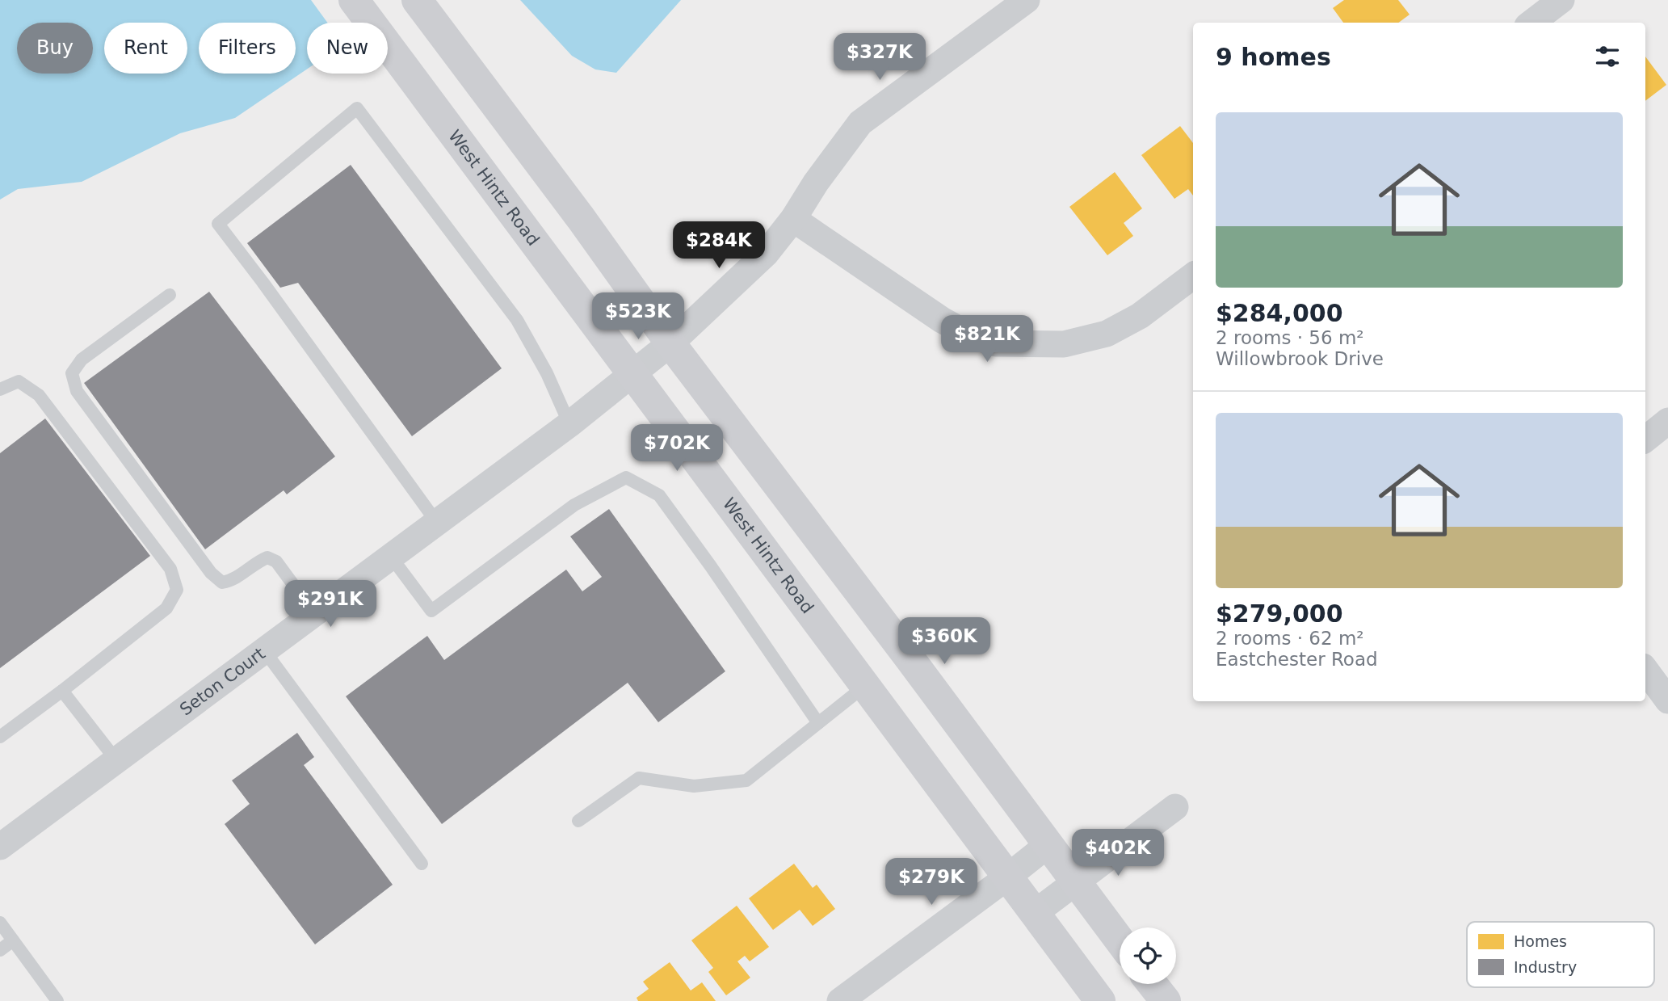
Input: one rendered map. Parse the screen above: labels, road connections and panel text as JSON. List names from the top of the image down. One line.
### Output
{"streets":{"main road":["West Hintz Road"],"street":["Seton Court"]},"crossings":[["West Hintz Road","Seton Court"]],"legend":["Homes","Industry"],"page":{"chip":["Buy","Rent","Filters","New"],"heading":"9 homes","price":["$327K","$284K","$523K","$821K","$702K","$291K","$360K","$402K","$279K"],"list":[{"name":"$284,000","note":"2 rooms · 56 m² · Willowbrook Drive"},{"name":"$279,000","note":"2 rooms · 62 m² · Eastchester Road"}]}}
